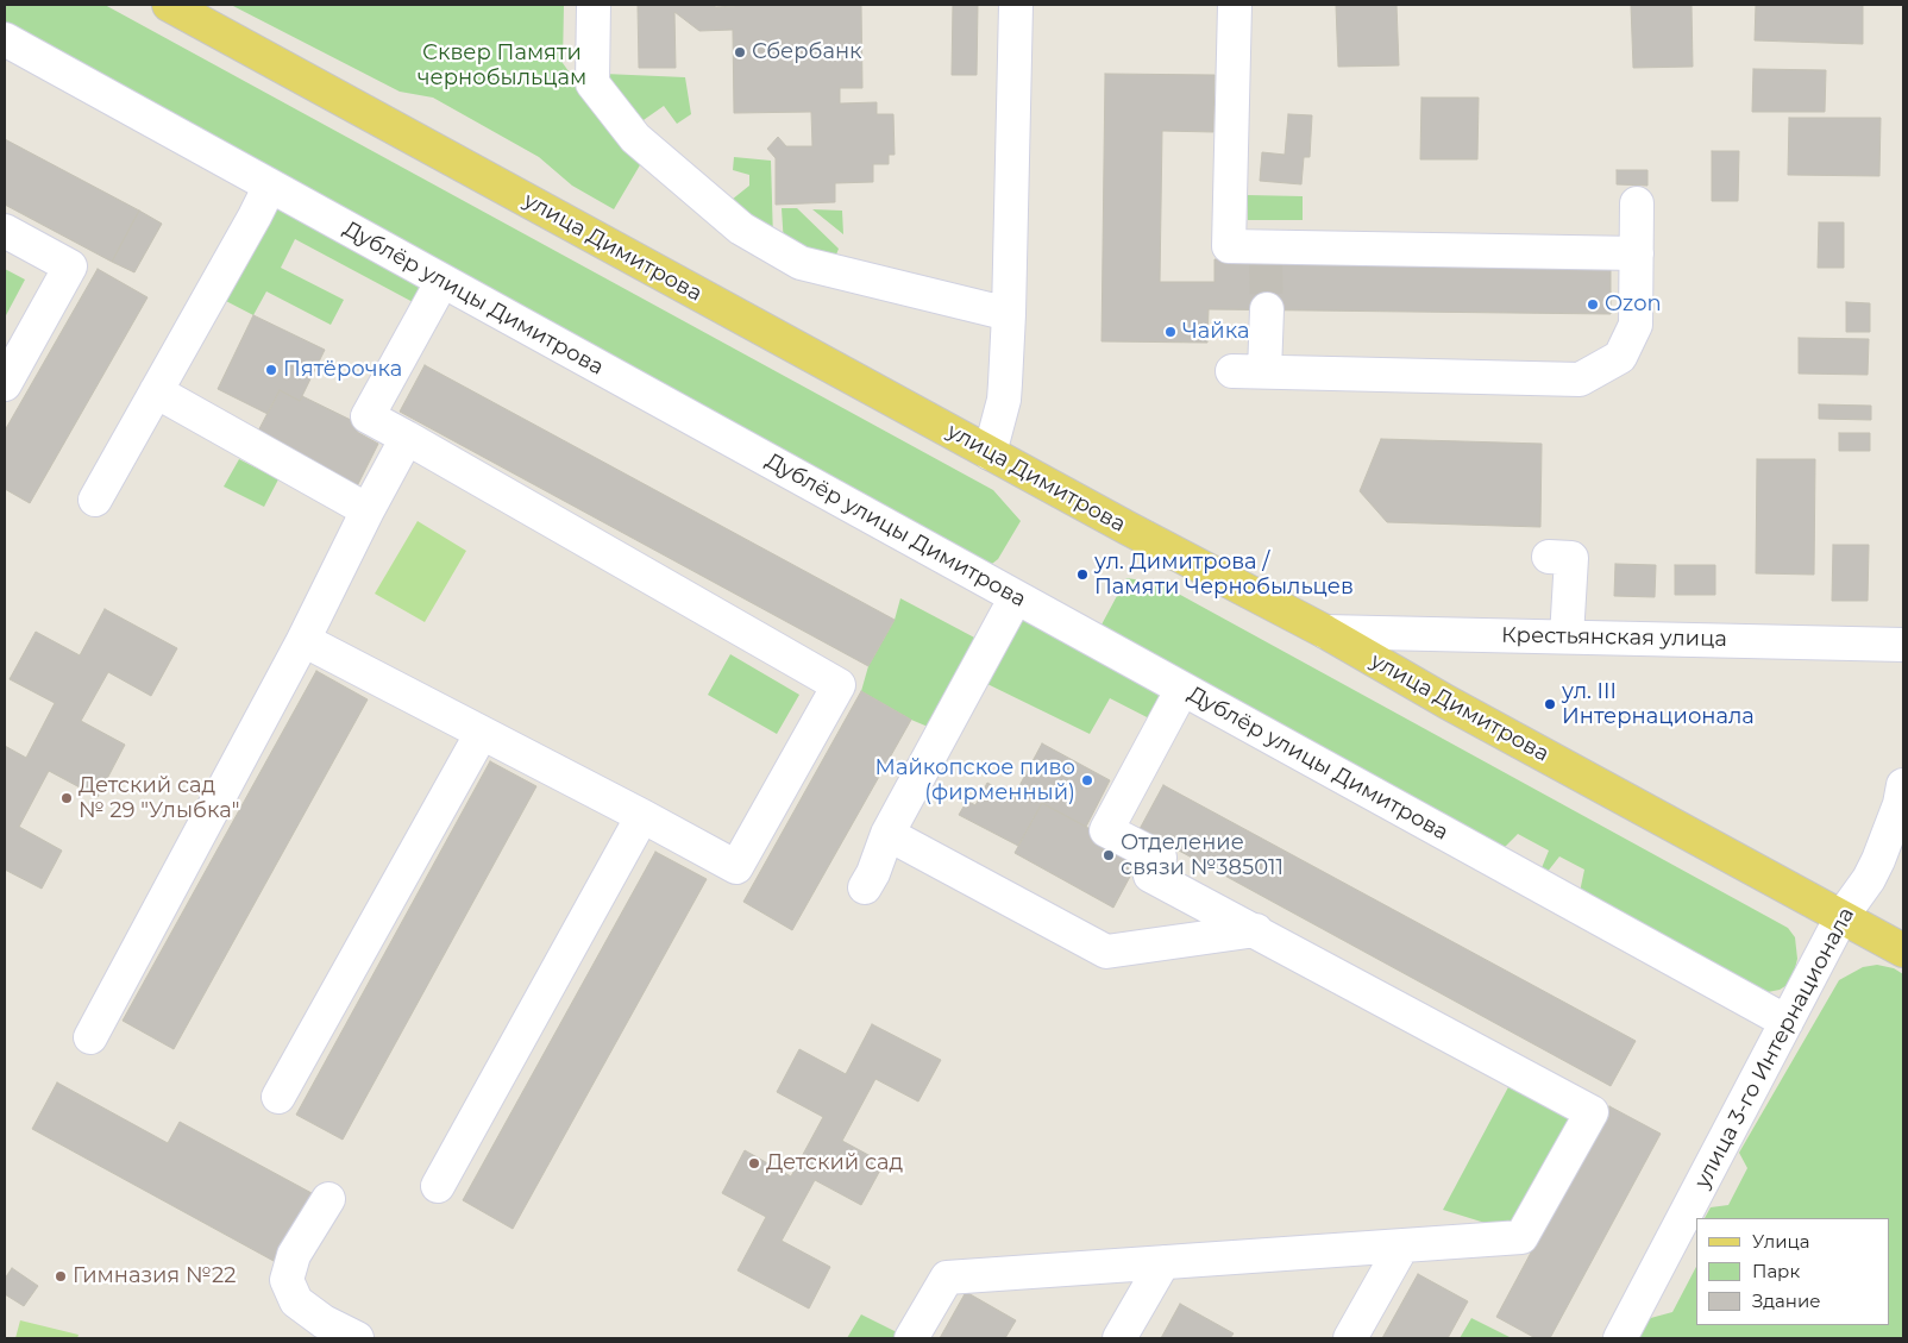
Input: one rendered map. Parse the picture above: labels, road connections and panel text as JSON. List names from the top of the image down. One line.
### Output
{"streets":{"main road":["улица Димитрова"],"street":["Дублёр улицы Димитрова","Крестьянская улица","улица 3-го Интернационала"]},"crossings":[["улица Димитрова","Крестьянская улица"],["улица Димитрова","улица 3-го Интернационала"],["Дублёр улицы Димитрова","улица 3-го Интернационала"]],"parks":["Сквер Памяти чернобыльцам"],"places":["Сбербанк","Ozon","Чайка","Пятёрочка","ул. Димитрова / Памяти Чернобыльцев","ул. III Интернационала","Майкопское пиво (фирменный)","Детский сад № 29 \"Улыбка\"","Отделение связи №385011","Детский сад","Гимназия №22"],"legend":["Улица","Парк","Здание"]}
